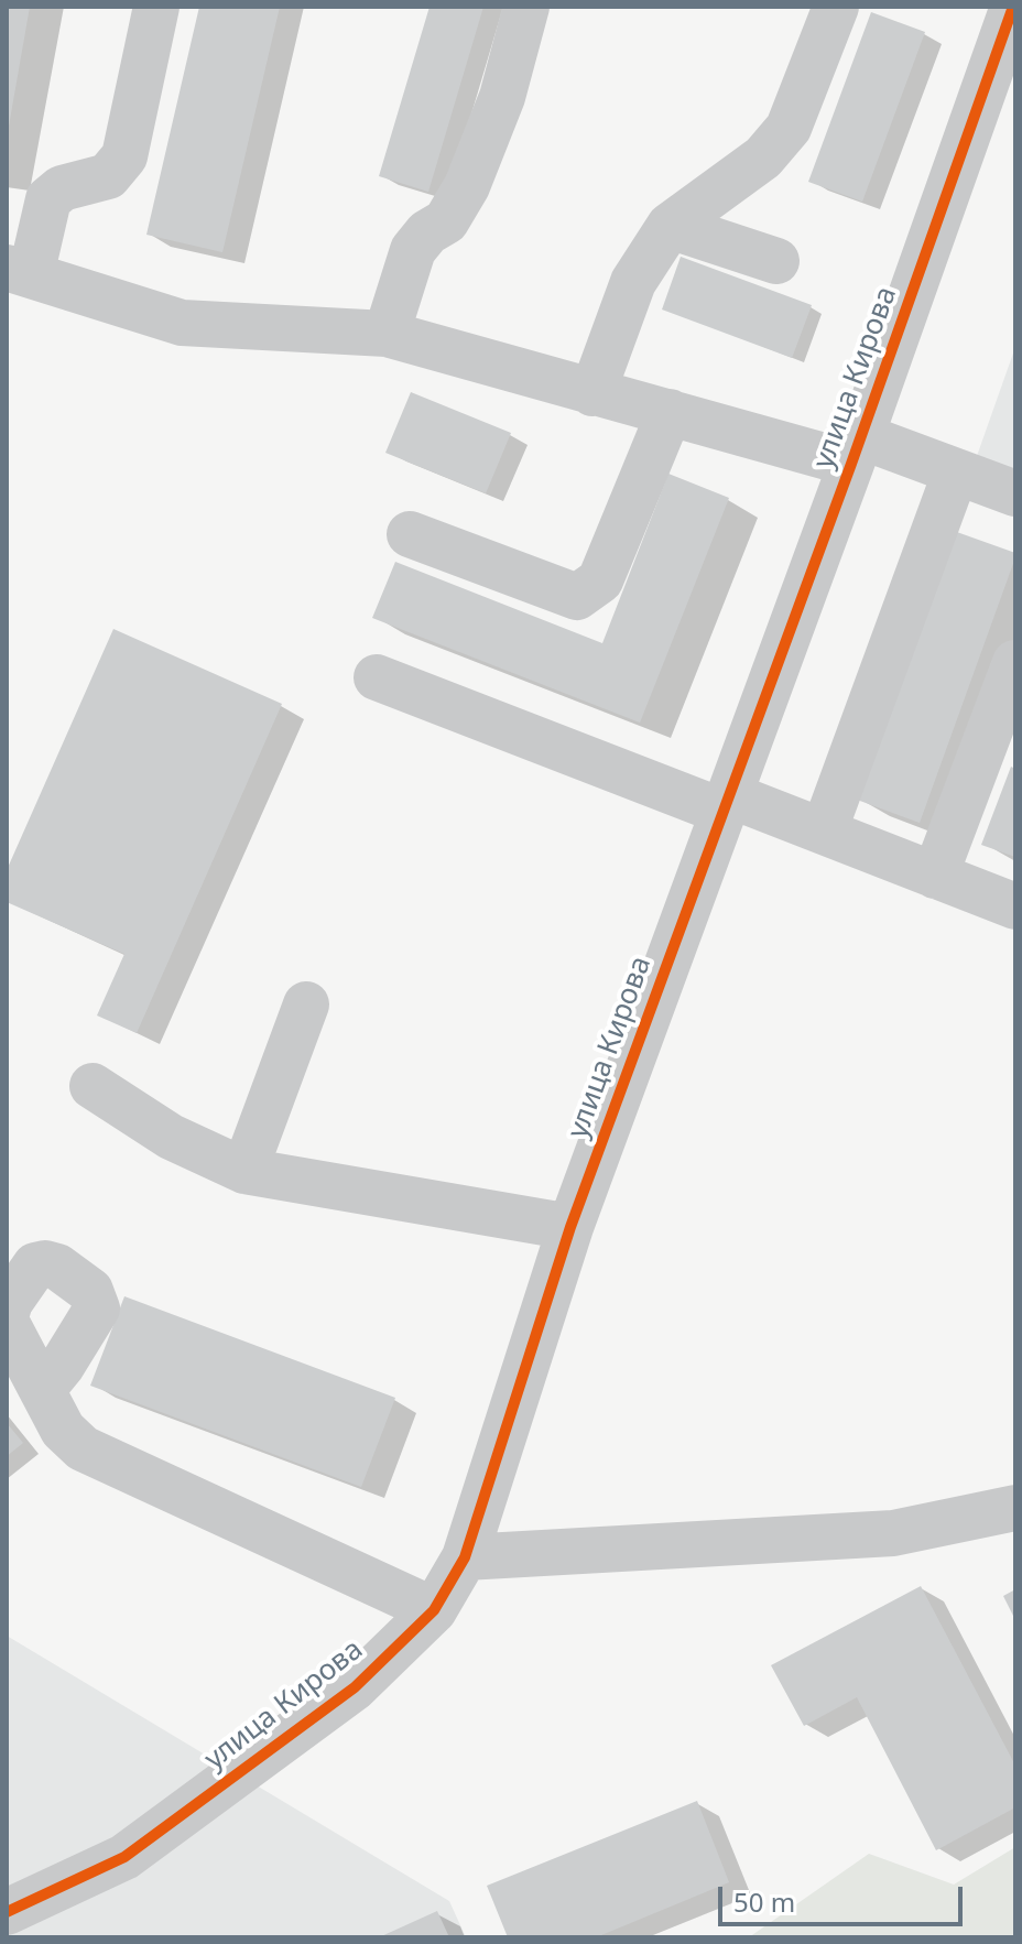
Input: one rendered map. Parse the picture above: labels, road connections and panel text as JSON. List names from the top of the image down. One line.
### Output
{"streets":{"street":["улица Кирова"]},"scale_bar":"50 m"}
